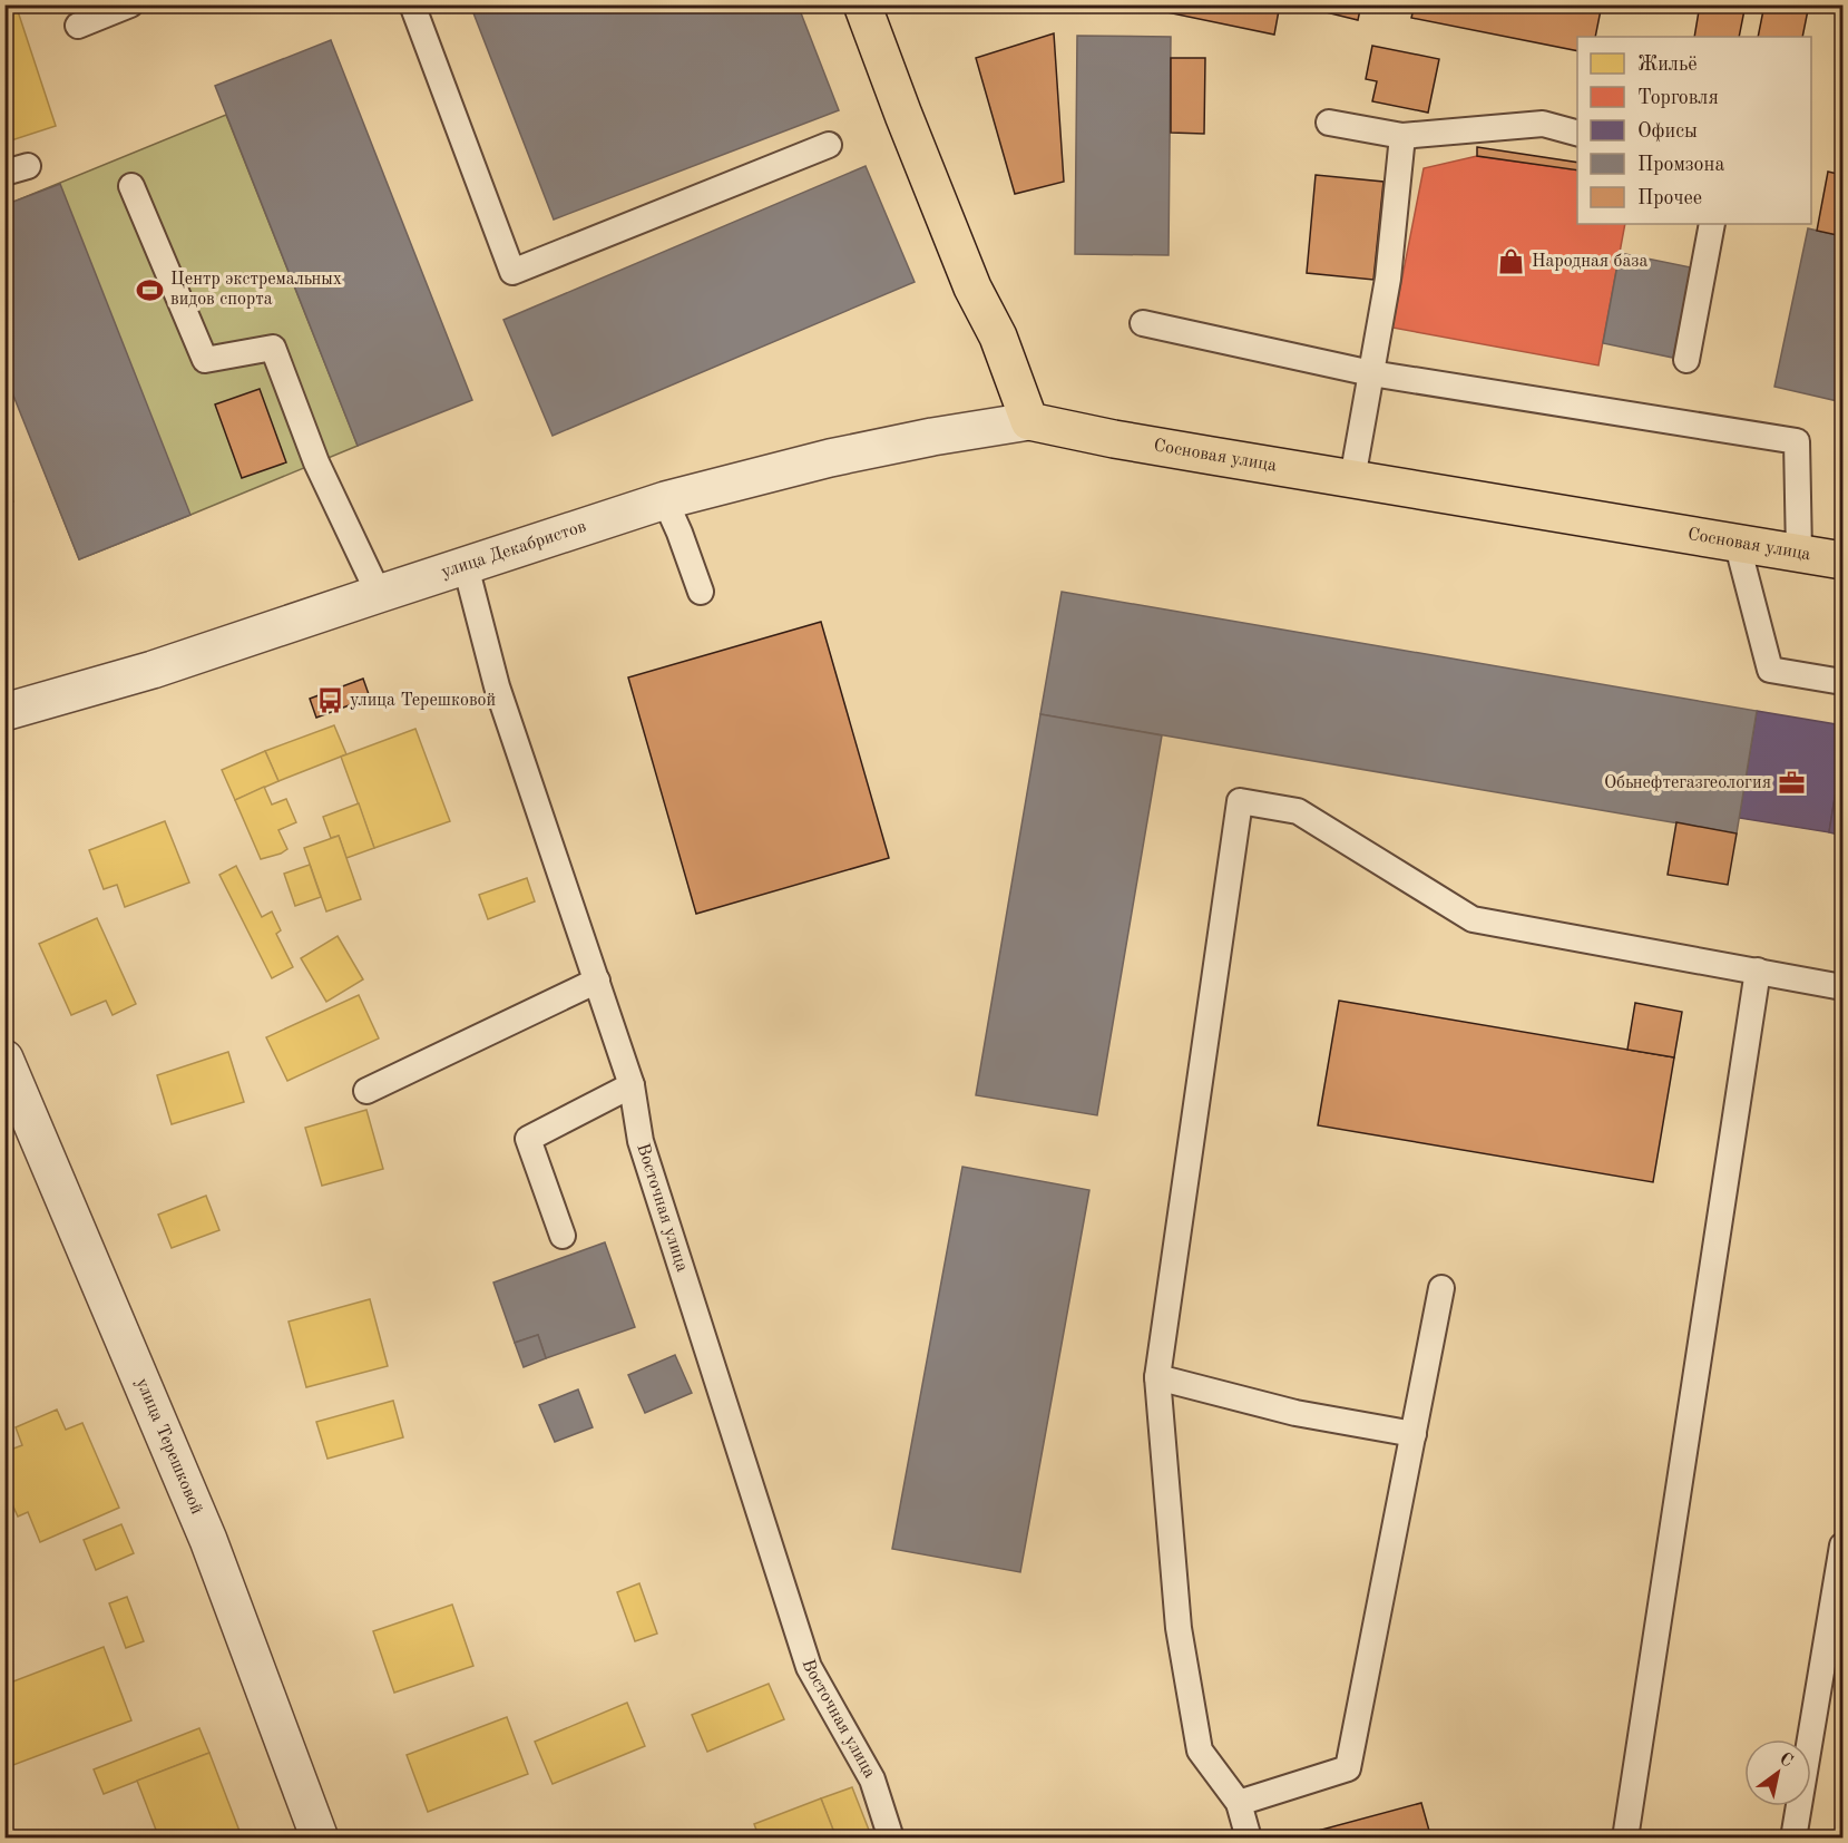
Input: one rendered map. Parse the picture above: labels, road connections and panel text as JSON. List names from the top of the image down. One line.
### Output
{"streets":{"main road":["Сосновая улица"],"street":["улица Декабристов","улица Терешковой"],"lane":["Восточная улица"]},"crossings":[["Сосновая улица","улица Декабристов"],["улица Декабристов","Восточная улица"]],"places":{"shop":["Народная база"],"sports":["Центр экстремальных видов спорта"],"bus stop":["улица Терешковой"],"office":["Обьнефтегазгеология"]},"legend":["Жильё","Торговля","Офисы","Промзона","Прочее"],"north":"top right"}
